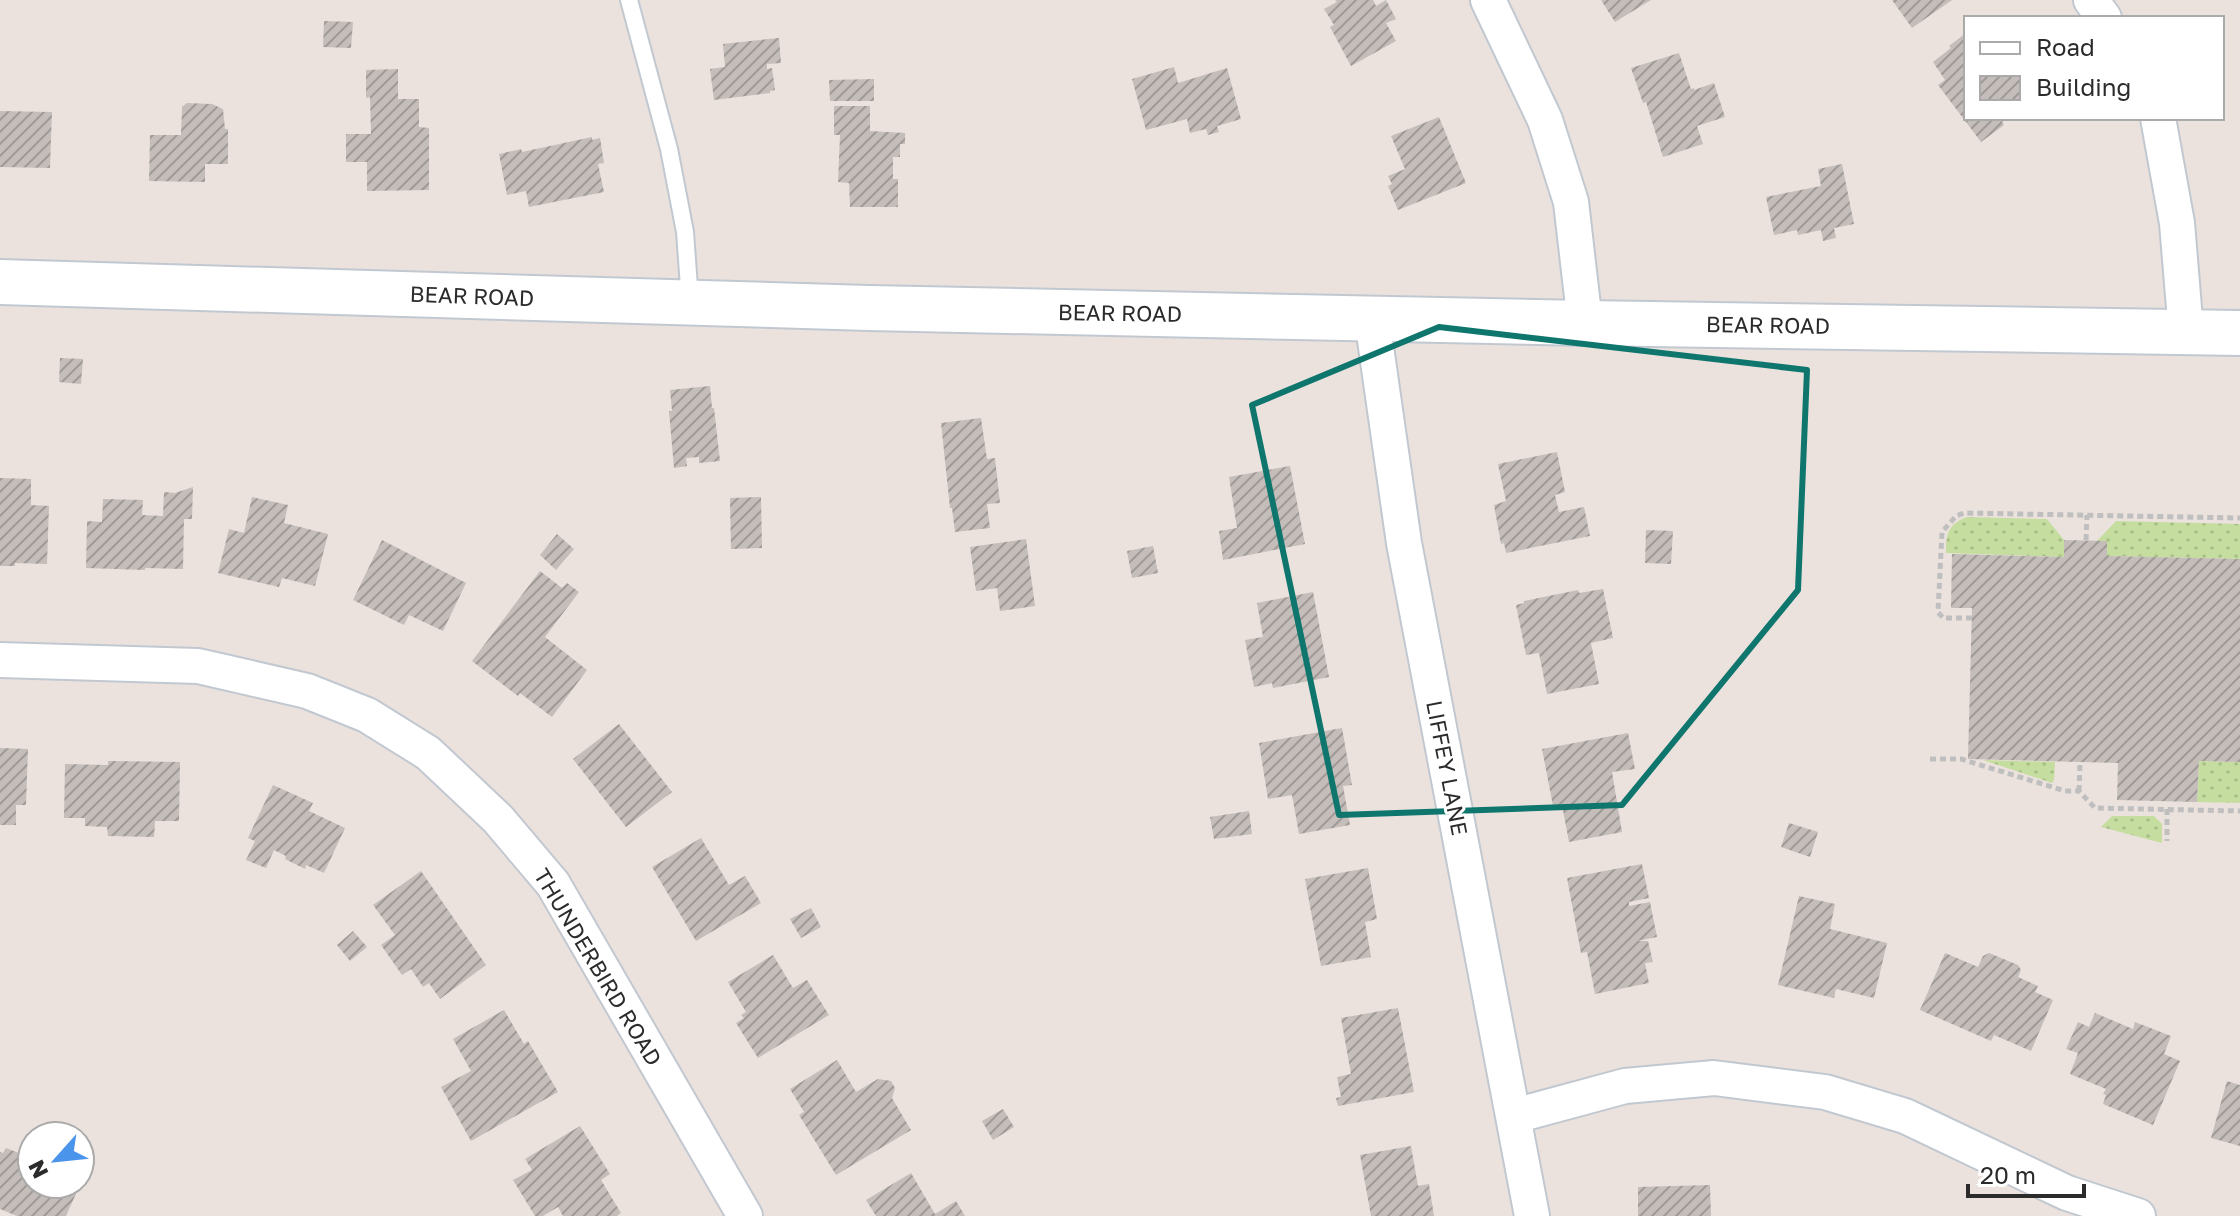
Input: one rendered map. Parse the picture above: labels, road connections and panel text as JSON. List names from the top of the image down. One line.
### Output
{"streets":{"street":["BEAR ROAD","LIFFEY LANE","THUNDERBIRD ROAD"]},"crossings":[["BEAR ROAD","LIFFEY LANE"]],"legend":["Road","Building"],"scale_bar":"20 m","north":"bottom left"}
